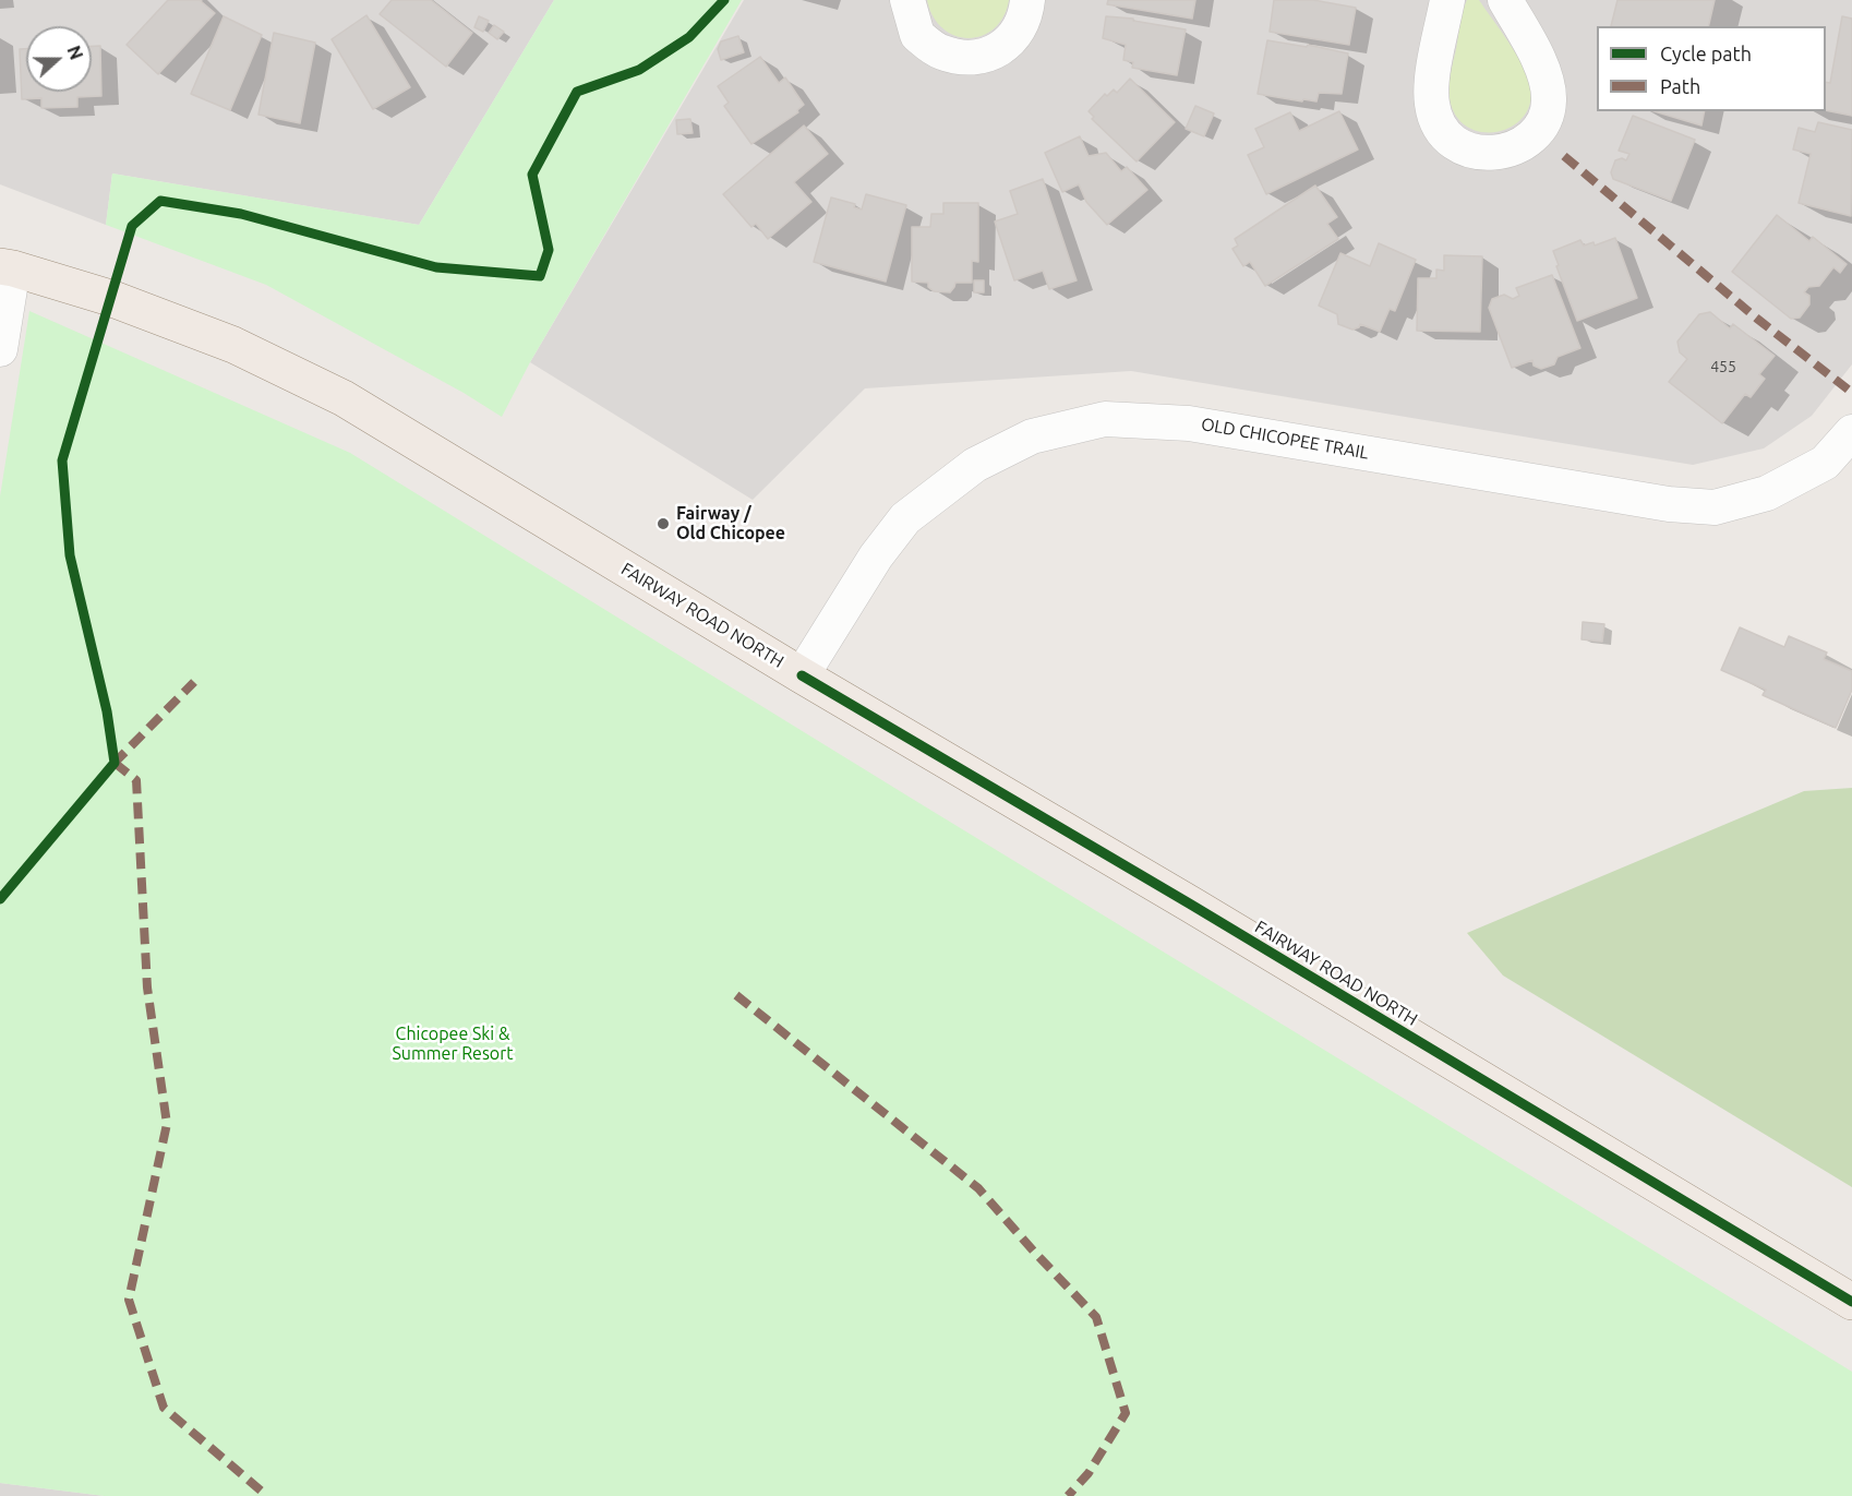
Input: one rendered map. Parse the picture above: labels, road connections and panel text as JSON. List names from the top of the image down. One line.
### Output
{"streets":{"main road":["FAIRWAY ROAD NORTH"],"street":["OLD CHICOPEE TRAIL"]},"crossings":[["OLD CHICOPEE TRAIL","FAIRWAY ROAD NORTH"]],"parks":["Chicopee Ski & Summer Resort"],"places":["Fairway / Old Chicopee"],"house_numbers":["455"],"legend":["Cycle path","Path"],"north":"right"}
